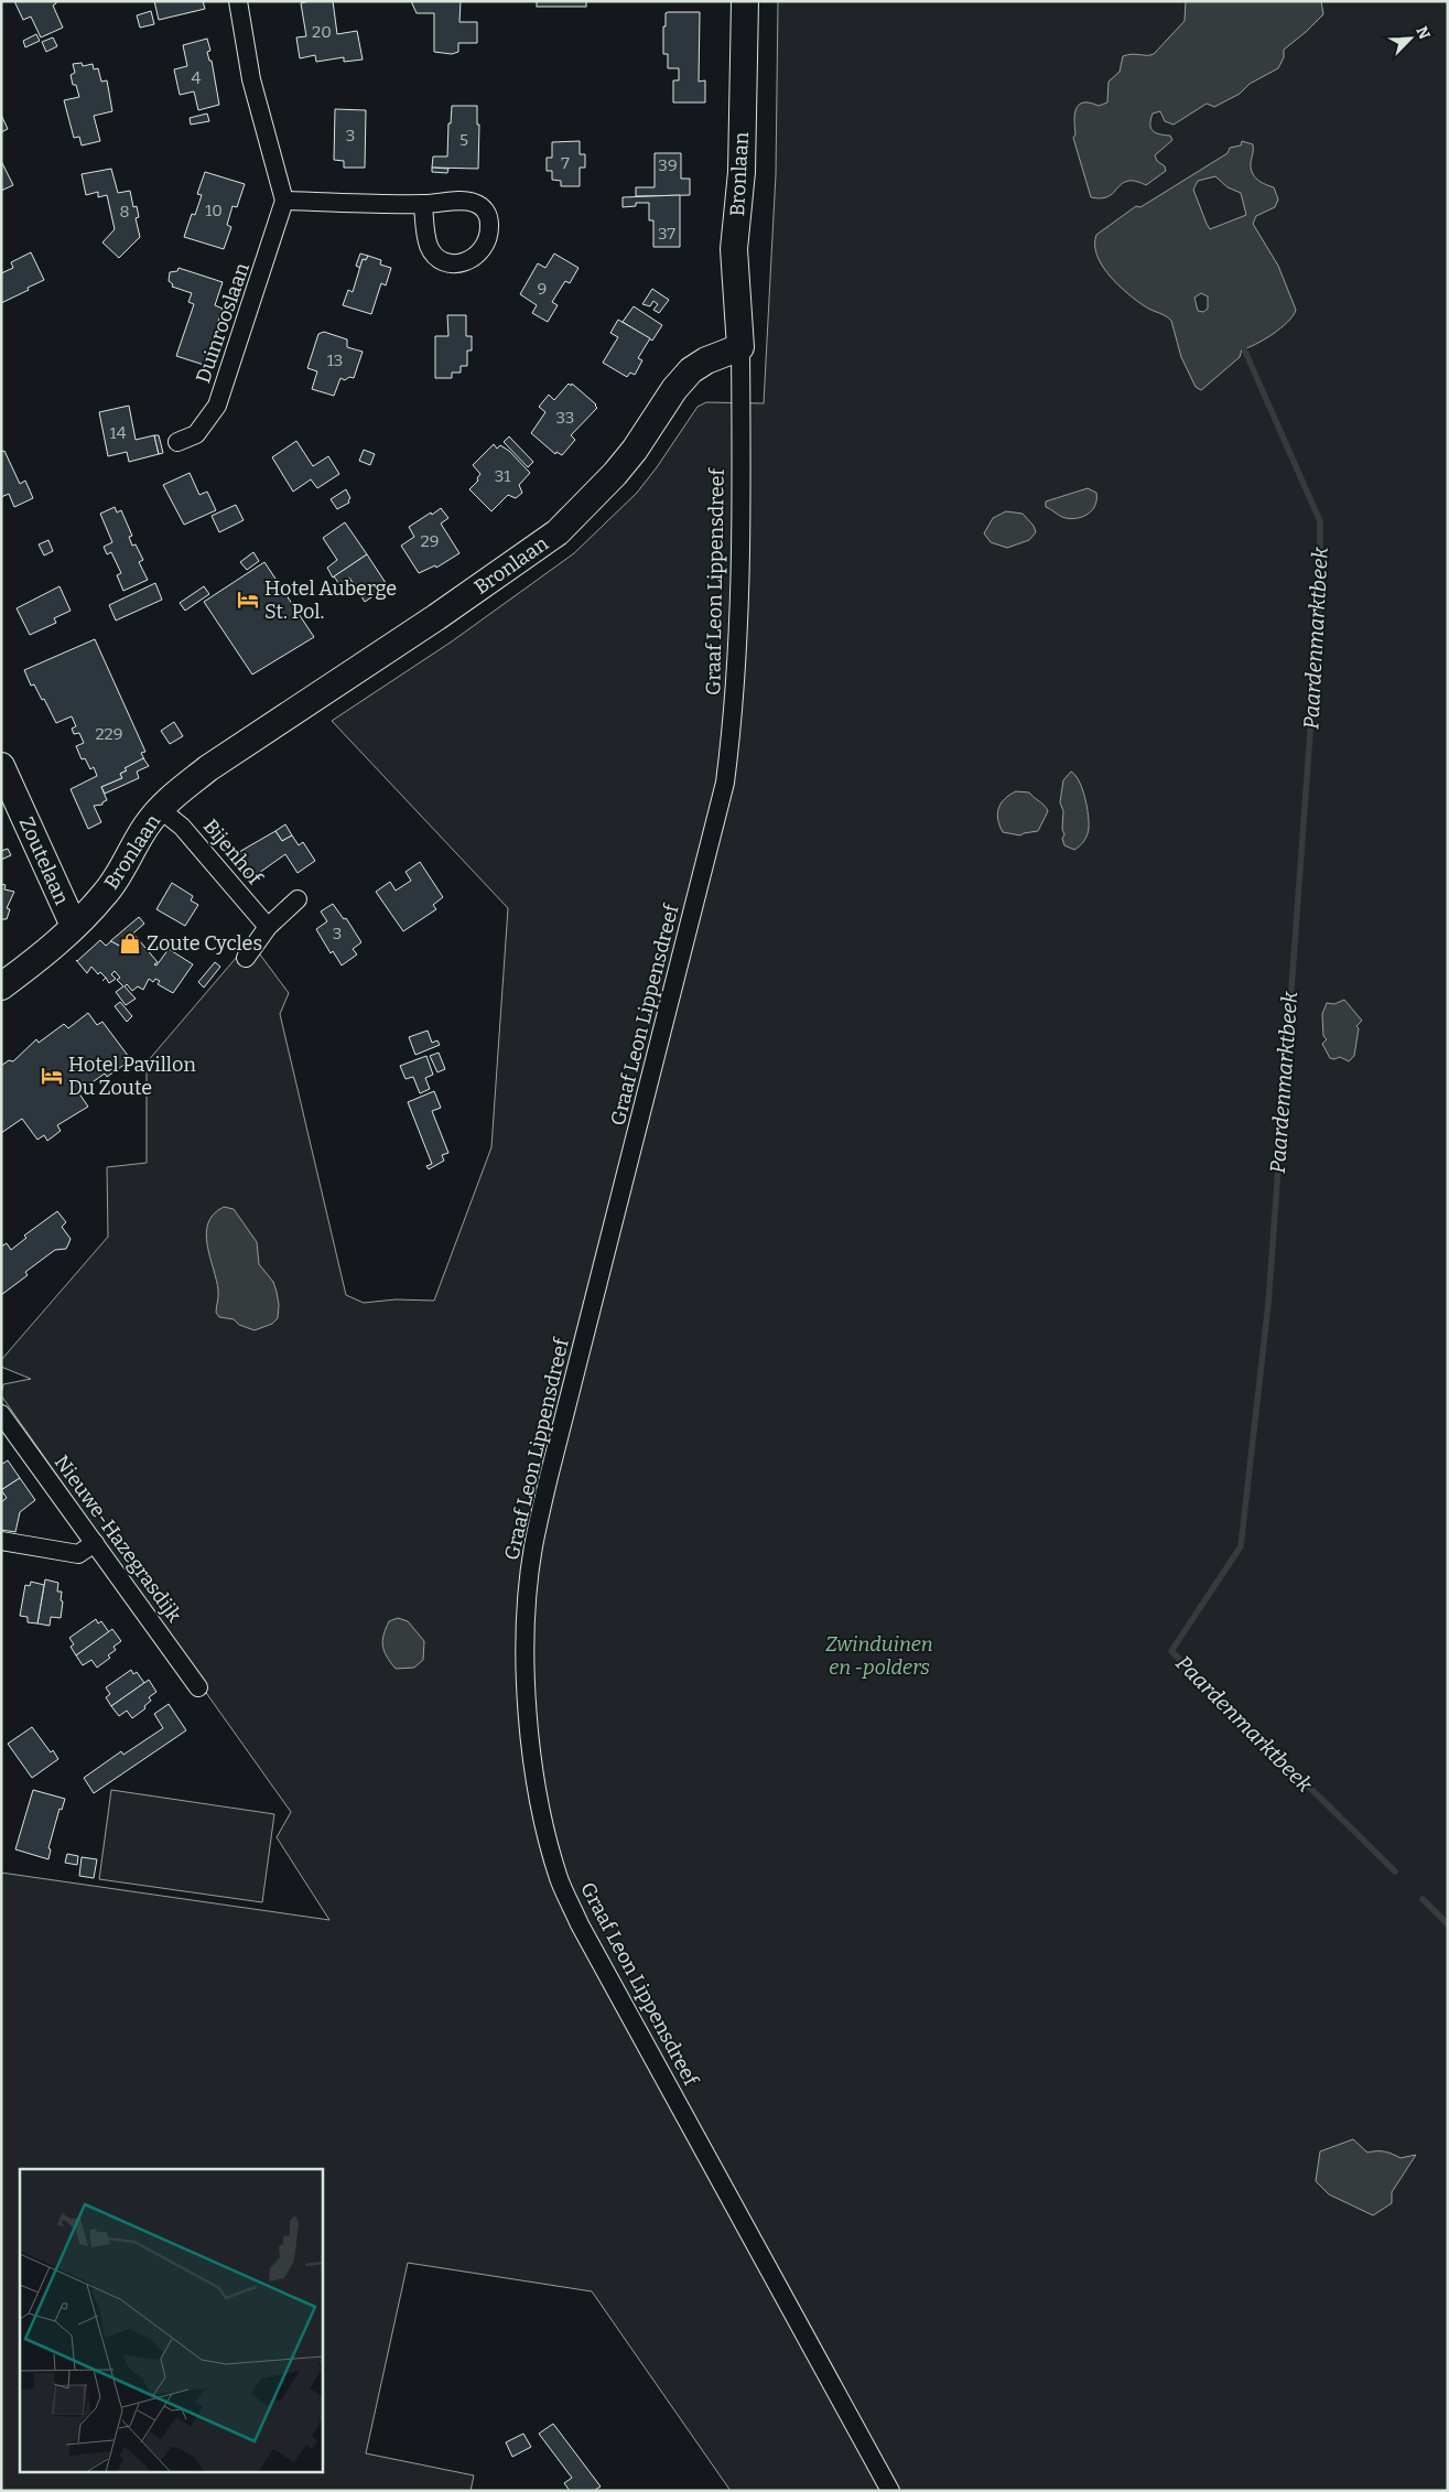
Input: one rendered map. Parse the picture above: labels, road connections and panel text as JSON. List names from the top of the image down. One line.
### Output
{"streets":{"street":["Bronlaan","Duinrooslaan","Graaf Leon Lippensdreef","Bijenhof","Zoutelaan","Nieuwe-Hazegrasdijk"]},"crossings":[["Bronlaan","Graaf Leon Lippensdreef"],["Bronlaan","Bijenhof"],["Bronlaan","Zoutelaan"]],"water":["Paardenmarktbeek"],"parks":["Zwinduinen en -polders"],"places":{"hotel":["Hotel Auberge St. Pol.","Hotel Pavillon Du Zoute"],"shop":["Zoute Cycles"]},"house_numbers":["20","4","3","5","7","39","10","8","37","9","13","33","14","31","29","229","3"],"north":"top right"}
